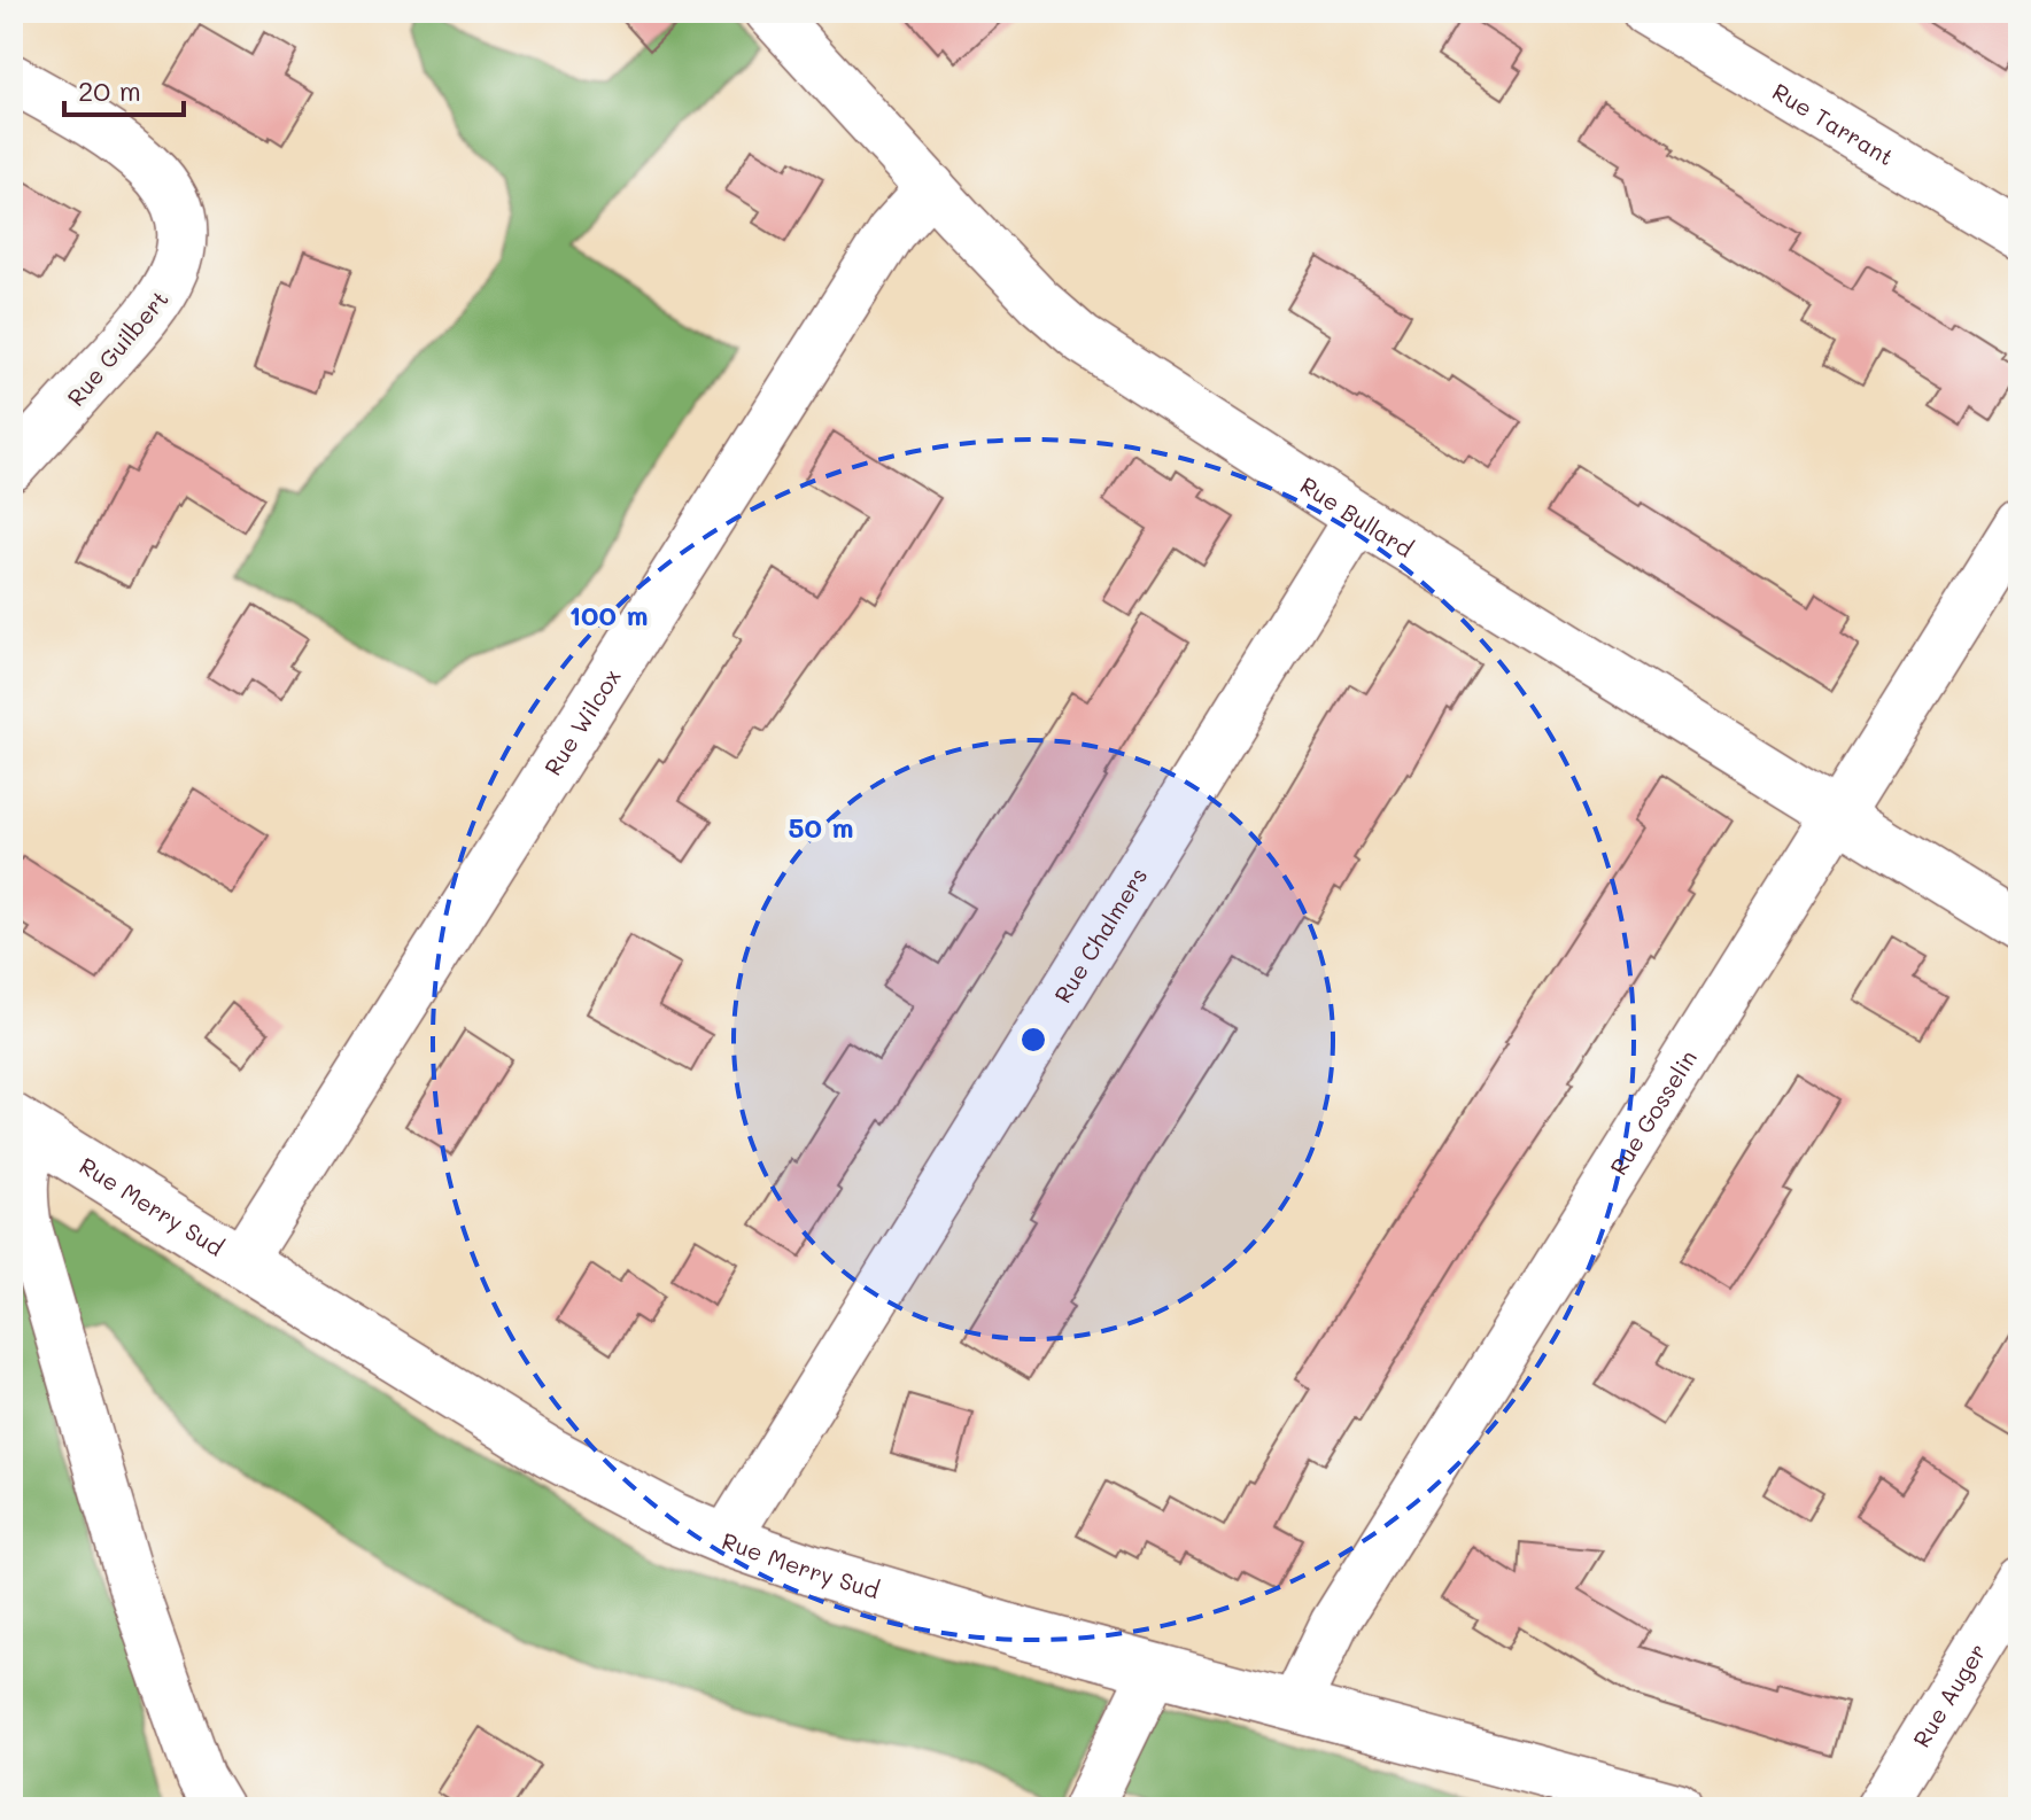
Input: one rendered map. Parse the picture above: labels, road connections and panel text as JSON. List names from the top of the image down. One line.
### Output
{"streets":{"main road":["Rue Merry Sud"],"street":["Rue Tarrant","Rue Guilbert","Rue Bullard","Rue Wilcox","Rue Chalmers","Rue Gosselin","Rue Auger"]},"crossings":[["Rue Bullard","Rue Wilcox"],["Rue Bullard","Rue Chalmers"],["Rue Bullard","Rue Gosselin"],["Rue Wilcox","Rue Merry Sud"],["Rue Chalmers","Rue Merry Sud"],["Rue Gosselin","Rue Merry Sud"]],"scale_bar":"20 m","rings":["100 m","50 m"]}
